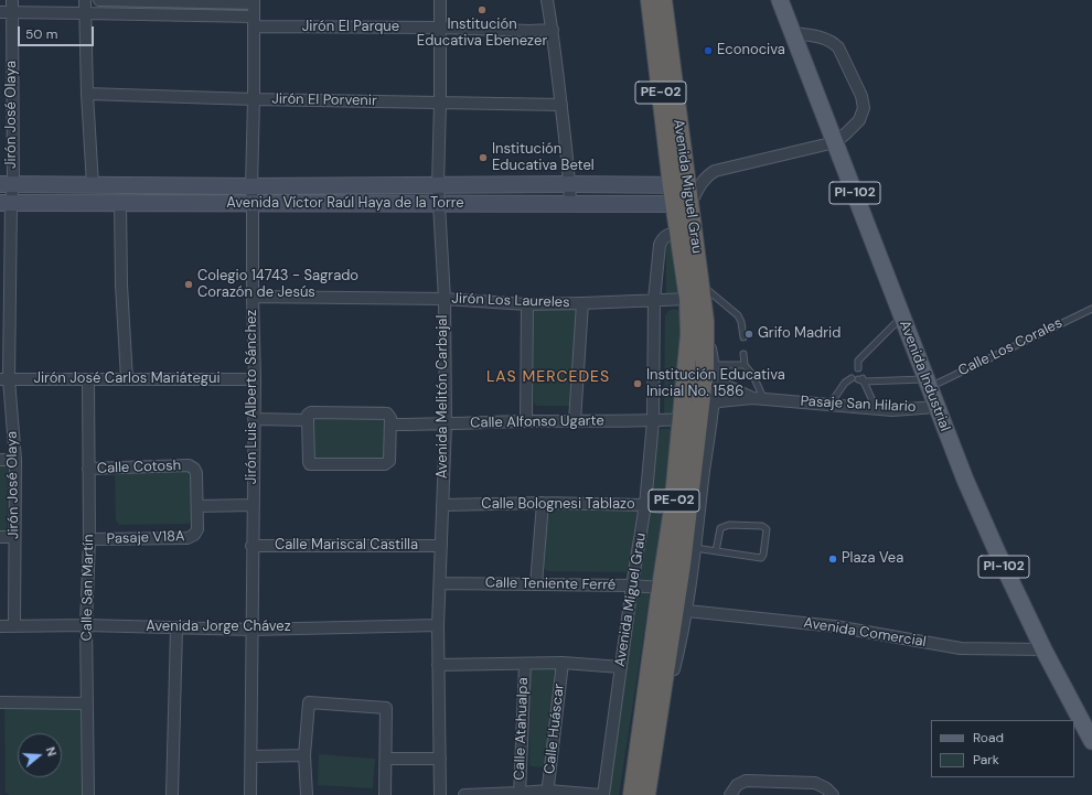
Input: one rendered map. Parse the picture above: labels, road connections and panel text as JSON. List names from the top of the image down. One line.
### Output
{"streets":{"highway":["PE-02","Avenida Miguel Grau"],"main road":["PI-102","Avenida Víctor Raúl Haya de la Torre","Avenida Industrial"],"street":["Jirón El Parque","Jirón El Porvenir","Jirón José Olaya","Jirón Los Laureles","Jirón José Carlos Mariátegui","Jirón Luis Alberto Sánchez","Avenida Melitón Carbajal","Pasaje San Hilario","Calle Alfonso Ugarte","Calle Cotosh","Calle Bolognesi Tablazo","Pasaje V18A","Calle Mariscal Castilla","Calle Teniente Ferré","Calle San Martín","Avenida Jorge Chávez","Avenida Comercial","Calle Atahualpa","Calle Huáscar"],"lane":["Calle Los Corales"]},"crossings":[["Jirón El Parque","Jirón José Olaya"],["Jirón El Parque","Jirón Luis Alberto Sánchez"],["Jirón El Parque","Avenida Melitón Carbajal"],["Jirón El Porvenir","Jirón Luis Alberto Sánchez"],["Jirón El Porvenir","Avenida Melitón Carbajal"],["Jirón José Olaya","Avenida Víctor Raúl Haya de la Torre"],["Jirón José Olaya","Jirón José Carlos Mariátegui"],["Jirón José Olaya","Avenida Jorge Chávez"],["Avenida Miguel Grau","Avenida Víctor Raúl Haya de la Torre"],["Avenida Miguel Grau","Jirón Los Laureles"],["Avenida Miguel Grau","Pasaje San Hilario"],["Avenida Miguel Grau","Calle Alfonso Ugarte"],["Avenida Miguel Grau","Calle Bolognesi Tablazo"],["Avenida Miguel Grau","Calle Teniente Ferré"],["Avenida Miguel Grau","Avenida Comercial"],["Avenida Víctor Raúl Haya de la Torre","Jirón Luis Alberto Sánchez"],["Avenida Víctor Raúl Haya de la Torre","Avenida Melitón Carbajal"],["Jirón Los Laureles","Jirón Luis Alberto Sánchez"],["Jirón Los Laureles","Avenida Melitón Carbajal"],["Calle Los Corales","Avenida Industrial"],["Avenida Industrial","Pasaje San Hilario"],["Avenida Industrial","Avenida Comercial"],["Jirón José Carlos Mariátegui","Jirón Luis Alberto Sánchez"],["Jirón José Carlos Mariátegui","Calle San Martín"],["Jirón Luis Alberto Sánchez","Calle Mariscal Castilla"],["Jirón Luis Alberto Sánchez","Avenida Jorge Chávez"],["Avenida Melitón Carbajal","Calle Alfonso Ugarte"],["Avenida Melitón Carbajal","Calle Bolognesi Tablazo"],["Avenida Melitón Carbajal","Calle Mariscal Castilla"],["Avenida Melitón Carbajal","Calle Teniente Ferré"],["Avenida Melitón Carbajal","Avenida Jorge Chávez"],["Calle Cotosh","Pasaje V18A"],["Calle Cotosh","Calle San Martín"],["Pasaje V18A","Calle San Martín"],["Calle San Martín","Avenida Jorge Chávez"]],"districts":["LAS MERCEDES"],"places":["Institución Educativa Ebenezer","Econociva","Institución Educativa Betel","Colegio 14743 - Sagrado Corazón de Jesús","Grifo Madrid","Institución Educativa Inicial No. 1586","Plaza Vea"],"legend":["Road","Park"],"scale_bar":"50 m","north":"right"}
